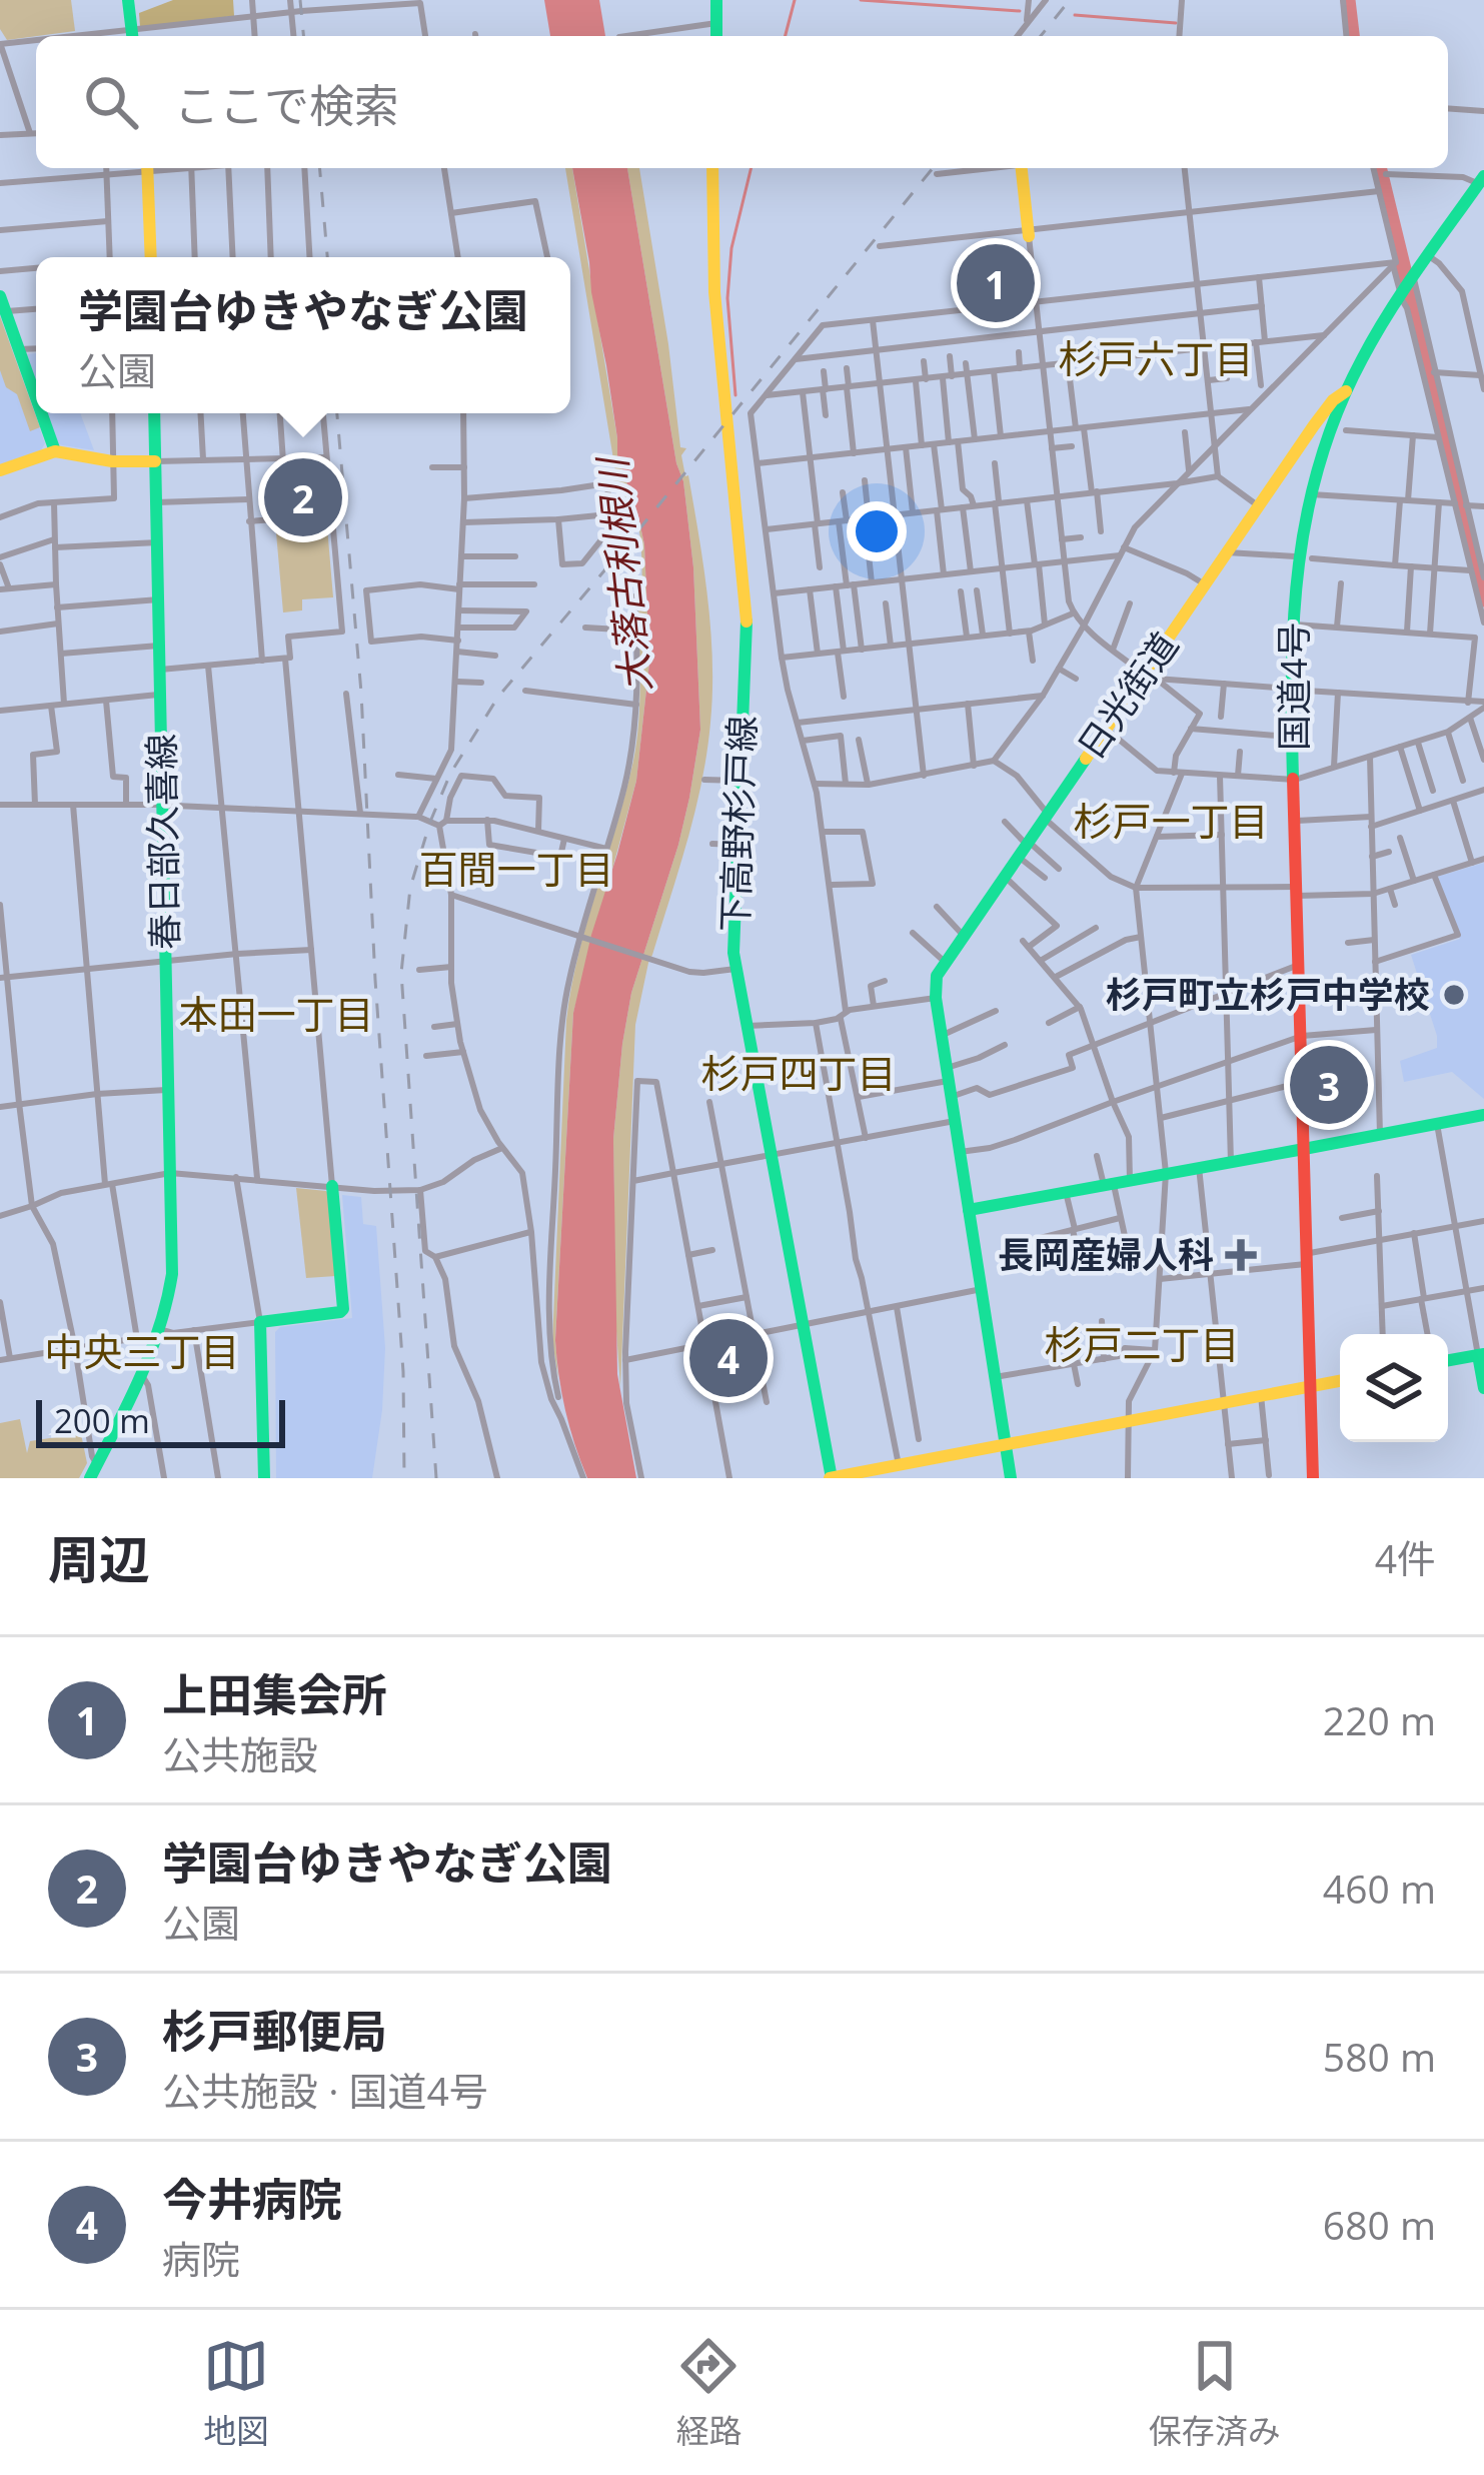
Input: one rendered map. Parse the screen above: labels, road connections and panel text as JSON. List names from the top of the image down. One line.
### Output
{"streets":{"main road":["国道4号","日光街道","下高野杉戸線","春日部久喜線"]},"crossings":[["国道4号","日光街道"]],"districts":["杉戸六丁目","杉戸一丁目","百間一丁目","本田一丁目","杉戸四丁目","杉戸二丁目","中央三丁目"],"water":["大落古利根川"],"places":{"other":["杉戸町立杉戸中学校"],"health":["長岡産婦人科"]},"scale_bar":"200 m","page":{"search":"ここで検索","pins":["1","2","3","4"],"popup":["学園台ゆきやなぎ公園","公園"],"scale":"200 m","heading":["周辺","4件"],"list":[{"mark":"1","name":"上田集会所","note":"公共施設","value":"220 m"},{"mark":"2","name":"学園台ゆきやなぎ公園","note":"公園","value":"460 m"},{"mark":"3","name":"杉戸郵便局","note":"公共施設 · 国道4号","value":"580 m"},{"mark":"4","name":"今井病院","note":"病院","value":"680 m"}],"nav":["地図","経路","保存済み"]}}
